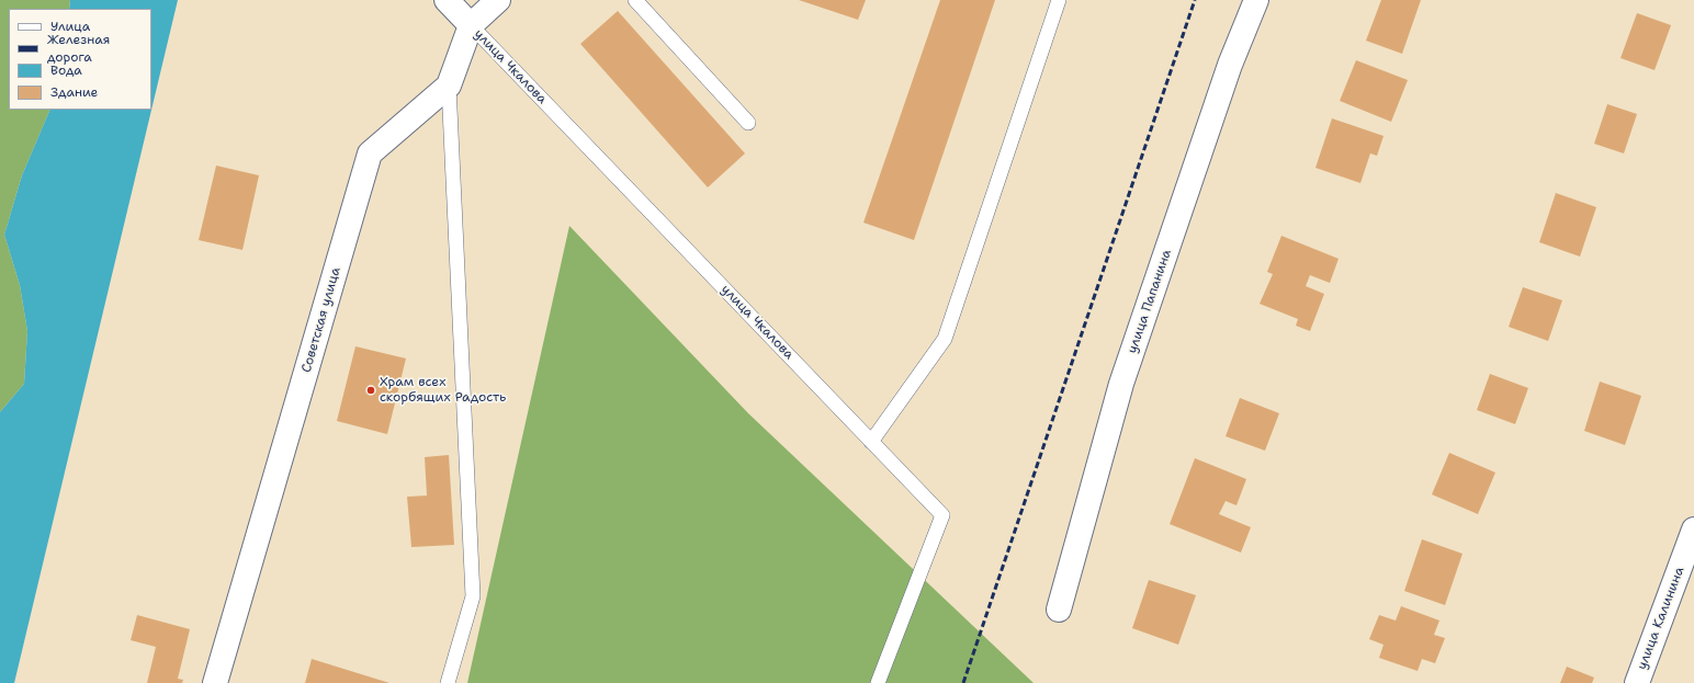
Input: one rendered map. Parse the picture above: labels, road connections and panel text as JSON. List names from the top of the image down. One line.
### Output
{"streets":{"street":["улица Чкалова","улица Папанина","Советская улица","улица Калинина"]},"crossings":[["улица Чкалова","Советская улица"]],"places":["Храм всех скорбящих Радость"],"legend":["Улица","Железная дорога","Вода","Здание"]}
